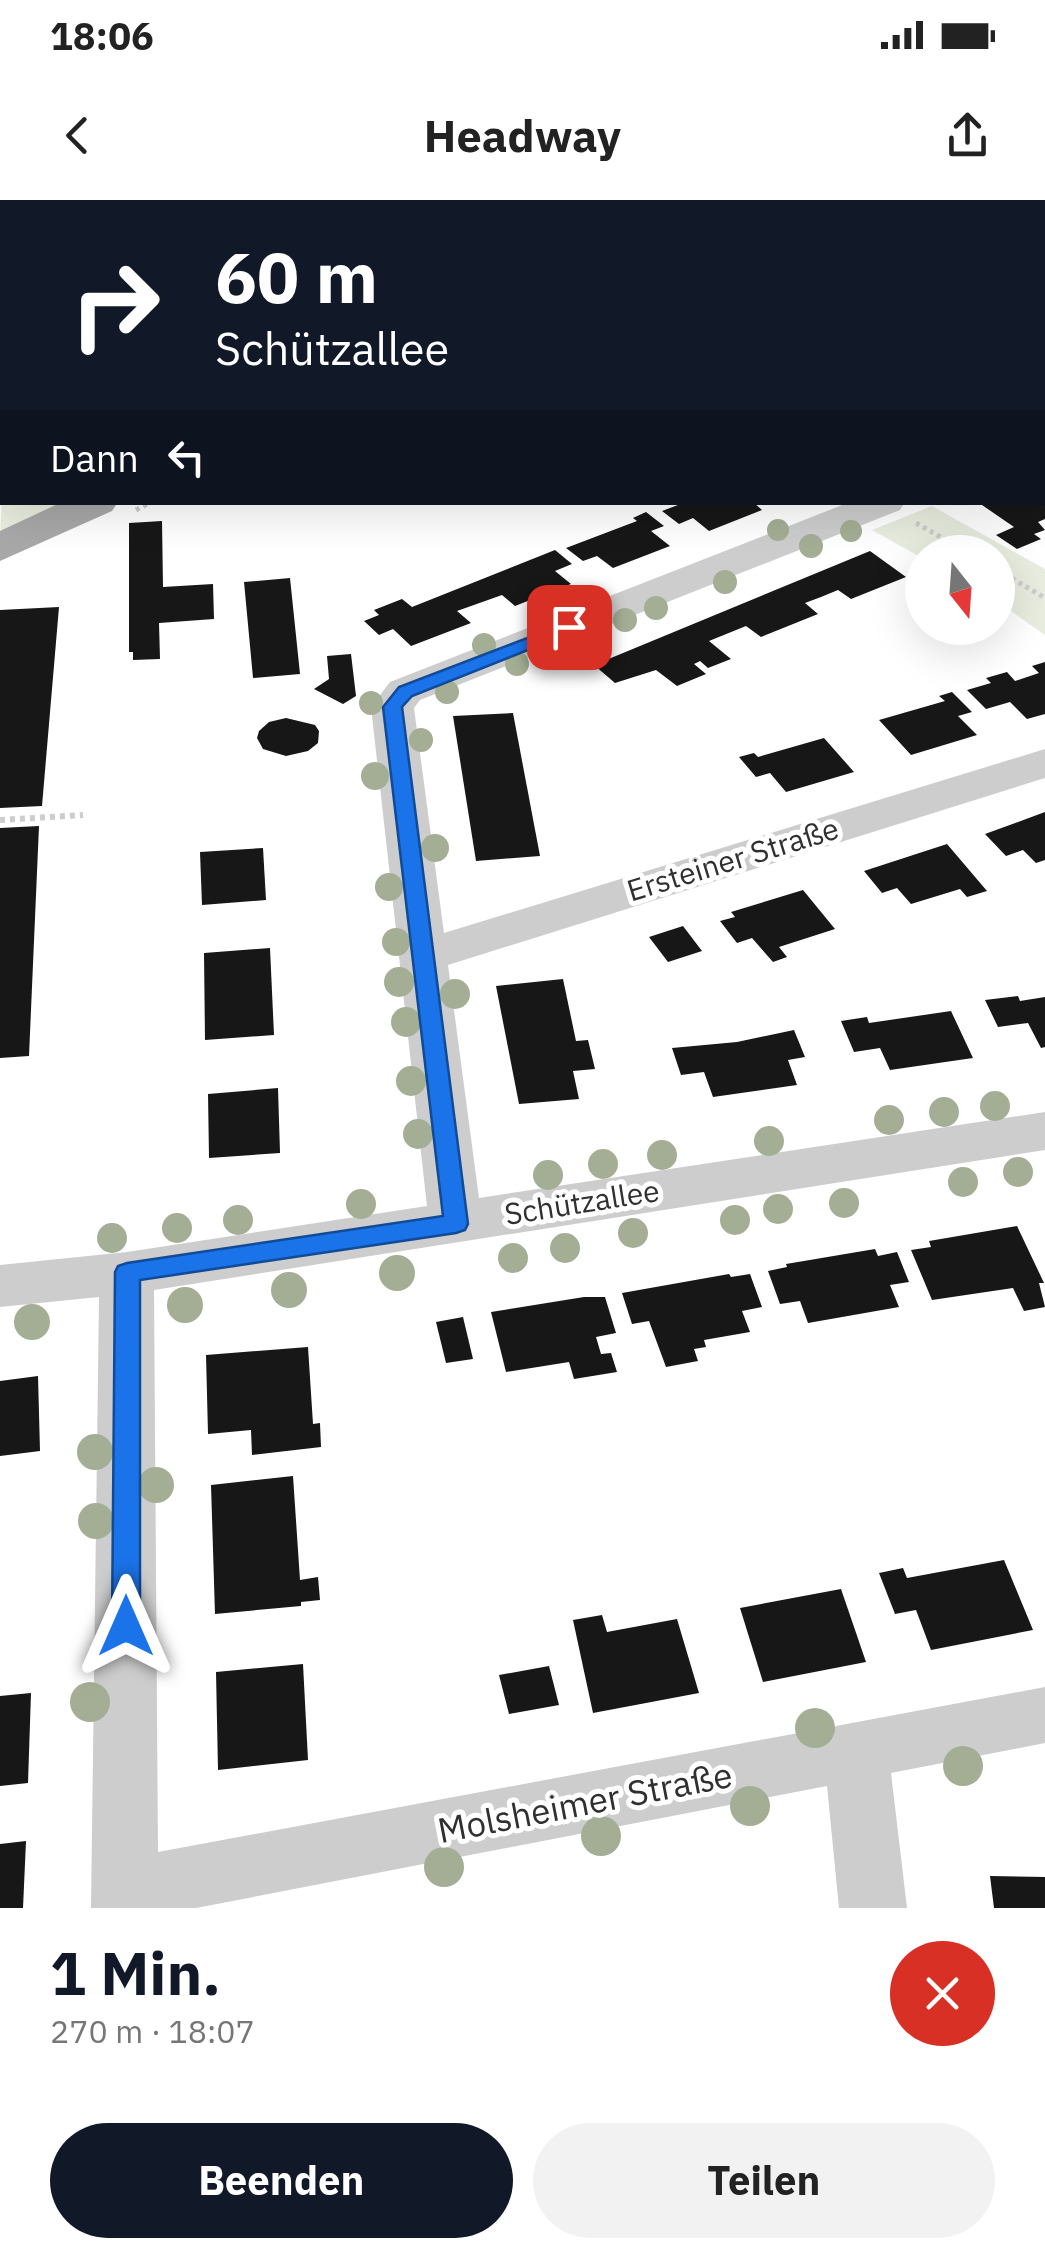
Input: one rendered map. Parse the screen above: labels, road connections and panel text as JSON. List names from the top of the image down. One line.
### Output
{"streets":{"street":["Ersteiner Straße","Schützallee","Molsheimer Straße"]},"north":"bottom","page":{"status":"18:06","header":"Headway","turn":["60 m","Schützallee"],"then":"Dann","heading":["1 Min.","270 m · 18:07"],"buttons":["Beenden","Teilen"]}}
